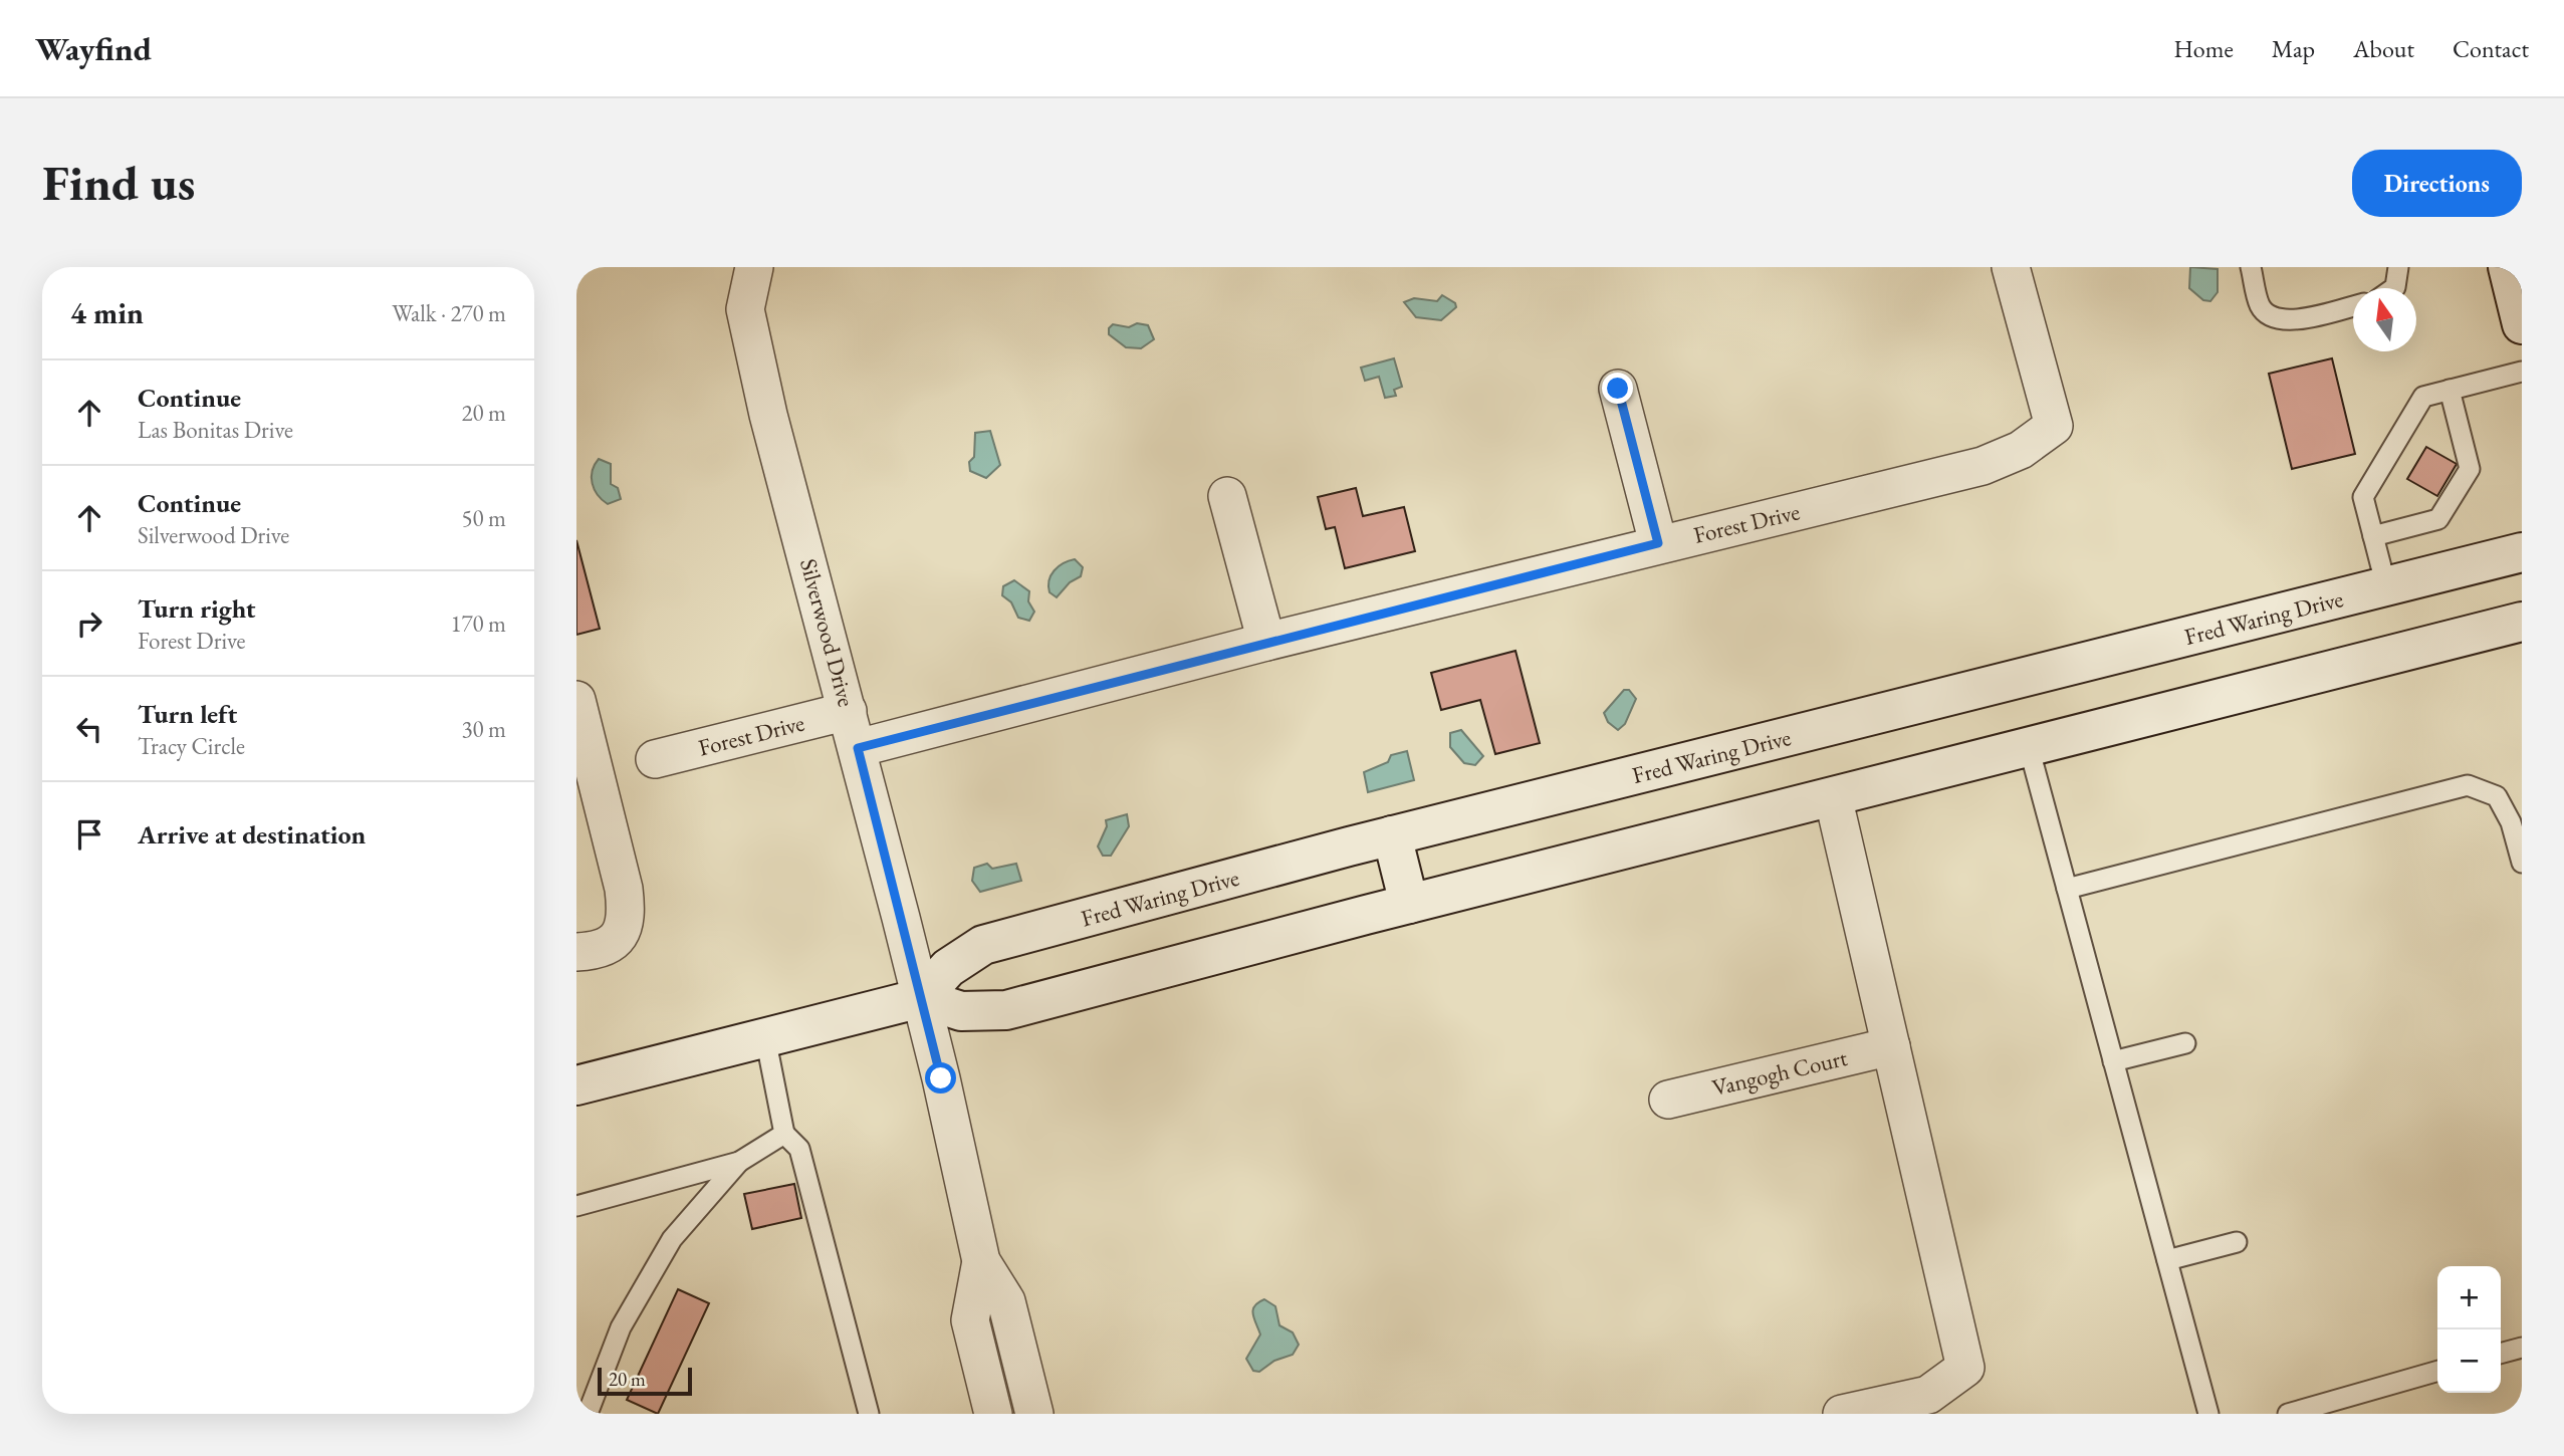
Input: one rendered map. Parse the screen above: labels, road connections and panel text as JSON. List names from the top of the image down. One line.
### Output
{"streets":{"main road":["Fred Waring Drive"],"street":["Forest Drive","Silverwood Drive","Vangogh Court"]},"crossings":[["Forest Drive","Silverwood Drive"],["Fred Waring Drive","Silverwood Drive"]],"scale_bar":"20 m","north":"top","page":{"header":"Wayfind","nav":["Home","Map","About","Contact"],"buttons":"Directions","title":"Find us","heading":["4 min","Walk · 270 m"],"list":[["Continue","Las Bonitas Drive","20 m"],["Continue","Silverwood Drive","50 m"],["Turn right","Forest Drive","170 m"],["Turn left","Tracy Circle","30 m"],"Arrive at destination"],"map_buttons":["+","−"],"scale":"20 m"}}
